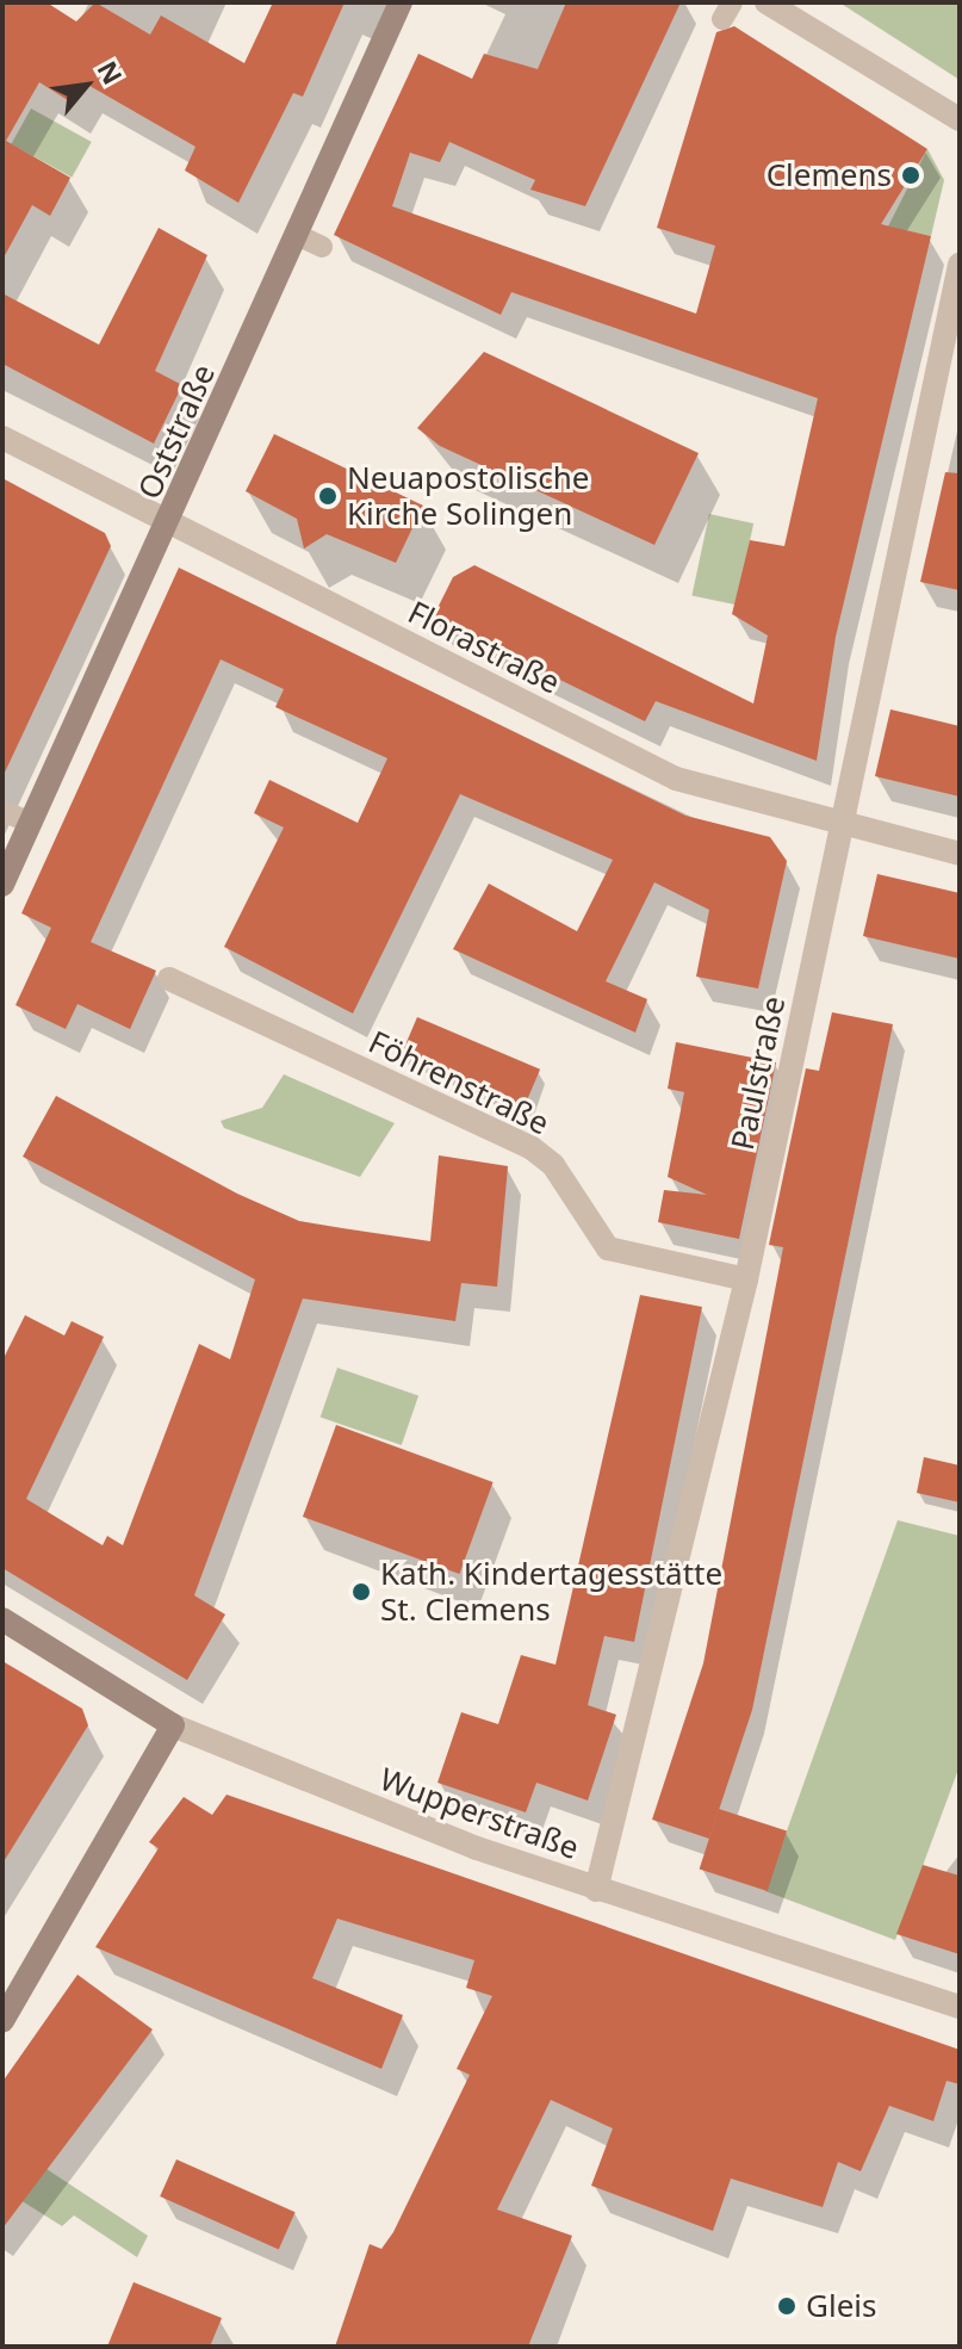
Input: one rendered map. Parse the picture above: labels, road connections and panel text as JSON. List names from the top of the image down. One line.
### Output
{"streets":{"street":["Oststraße","Florastraße","Paulstraße","Föhrenstraße","Wupperstraße"]},"crossings":[["Oststraße","Florastraße"],["Florastraße","Paulstraße"],["Paulstraße","Föhrenstraße"],["Paulstraße","Wupperstraße"]],"places":["Clemens","Neuapostolische Kirche Solingen","Kath. Kindertagesstätte St. Clemens","Gleis"],"north":"top right"}
